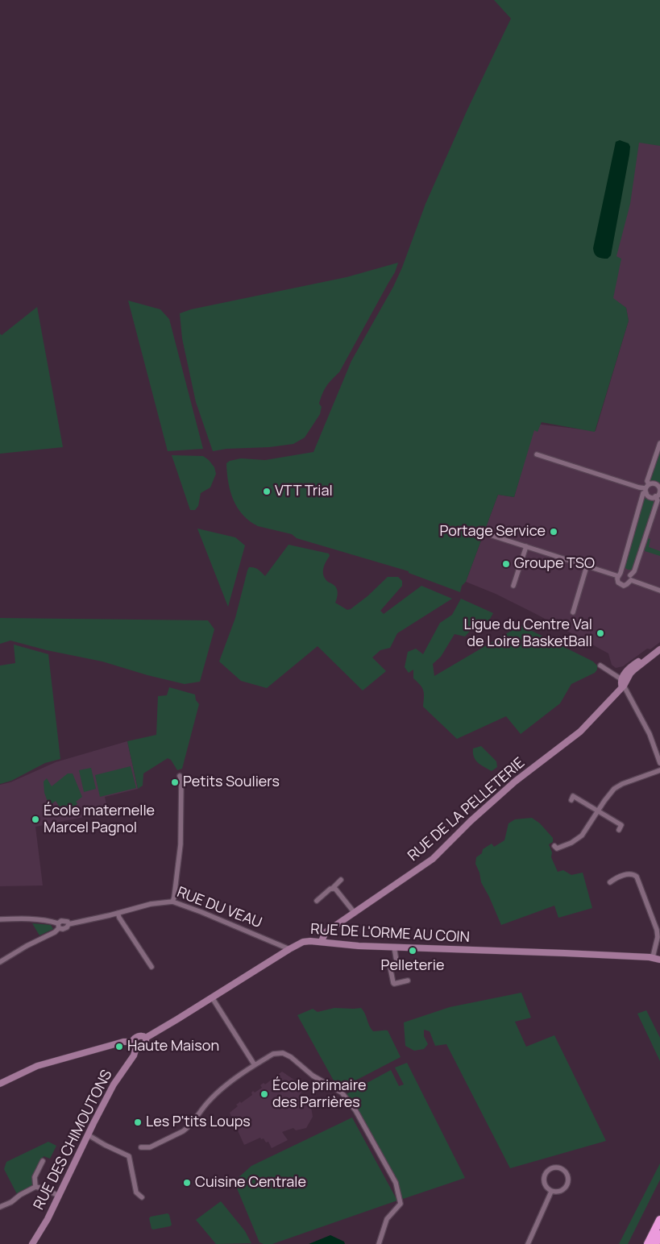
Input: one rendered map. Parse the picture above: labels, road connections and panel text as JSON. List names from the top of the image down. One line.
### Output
{"streets":{"main road":["RUE DE LA PELLETERIE","RUE DE L'ORME AU COIN","RUE DES CHIMOUTONS"],"street":["RUE DU VEAU"]},"crossings":[["RUE DE LA PELLETERIE","RUE DE L'ORME AU COIN"],["RUE DU VEAU","RUE DE L'ORME AU COIN"],["RUE DE L'ORME AU COIN","RUE DES CHIMOUTONS"]],"places":["VTT Trial","Portage Service","Groupe TSO","Ligue du Centre Val de Loire BasketBall","Petits Souliers","École maternelle Marcel Pagnol","Pelleterie","Haute Maison","École primaire des Parrières","Les P'tits Loups","Cuisine Centrale"]}
